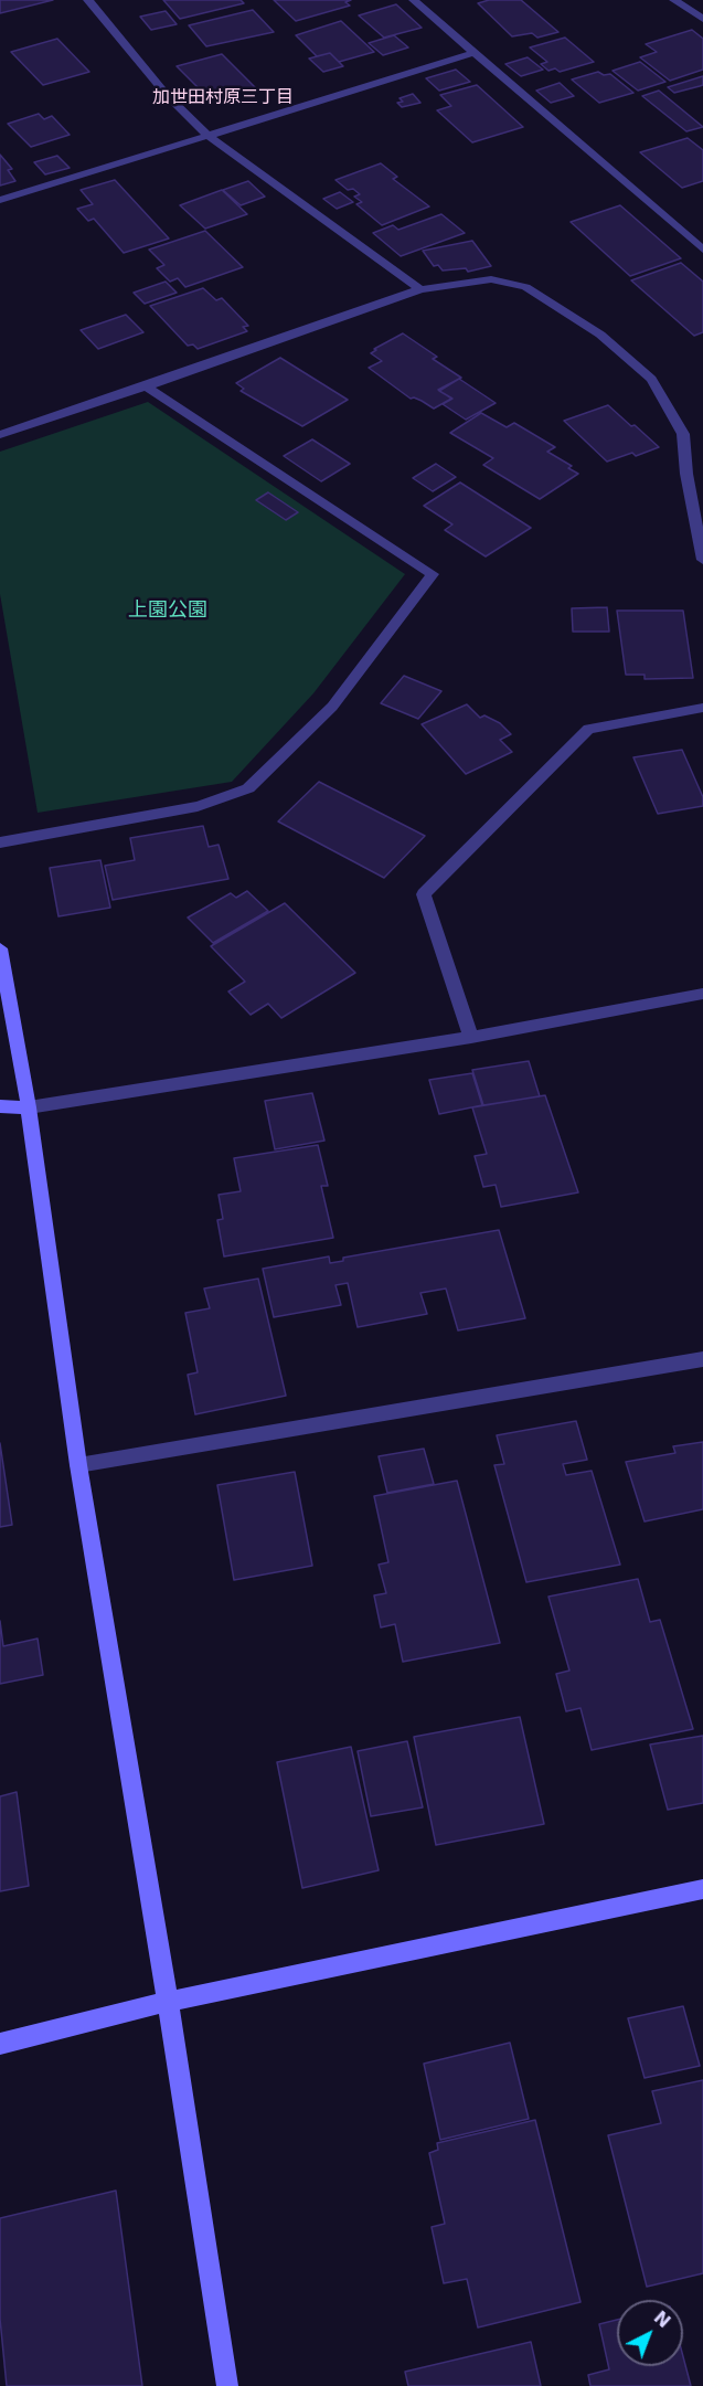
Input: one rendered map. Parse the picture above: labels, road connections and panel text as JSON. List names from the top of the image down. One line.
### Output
{"districts":["加世田村原三丁目"],"parks":["上園公園"],"north":"top right"}
